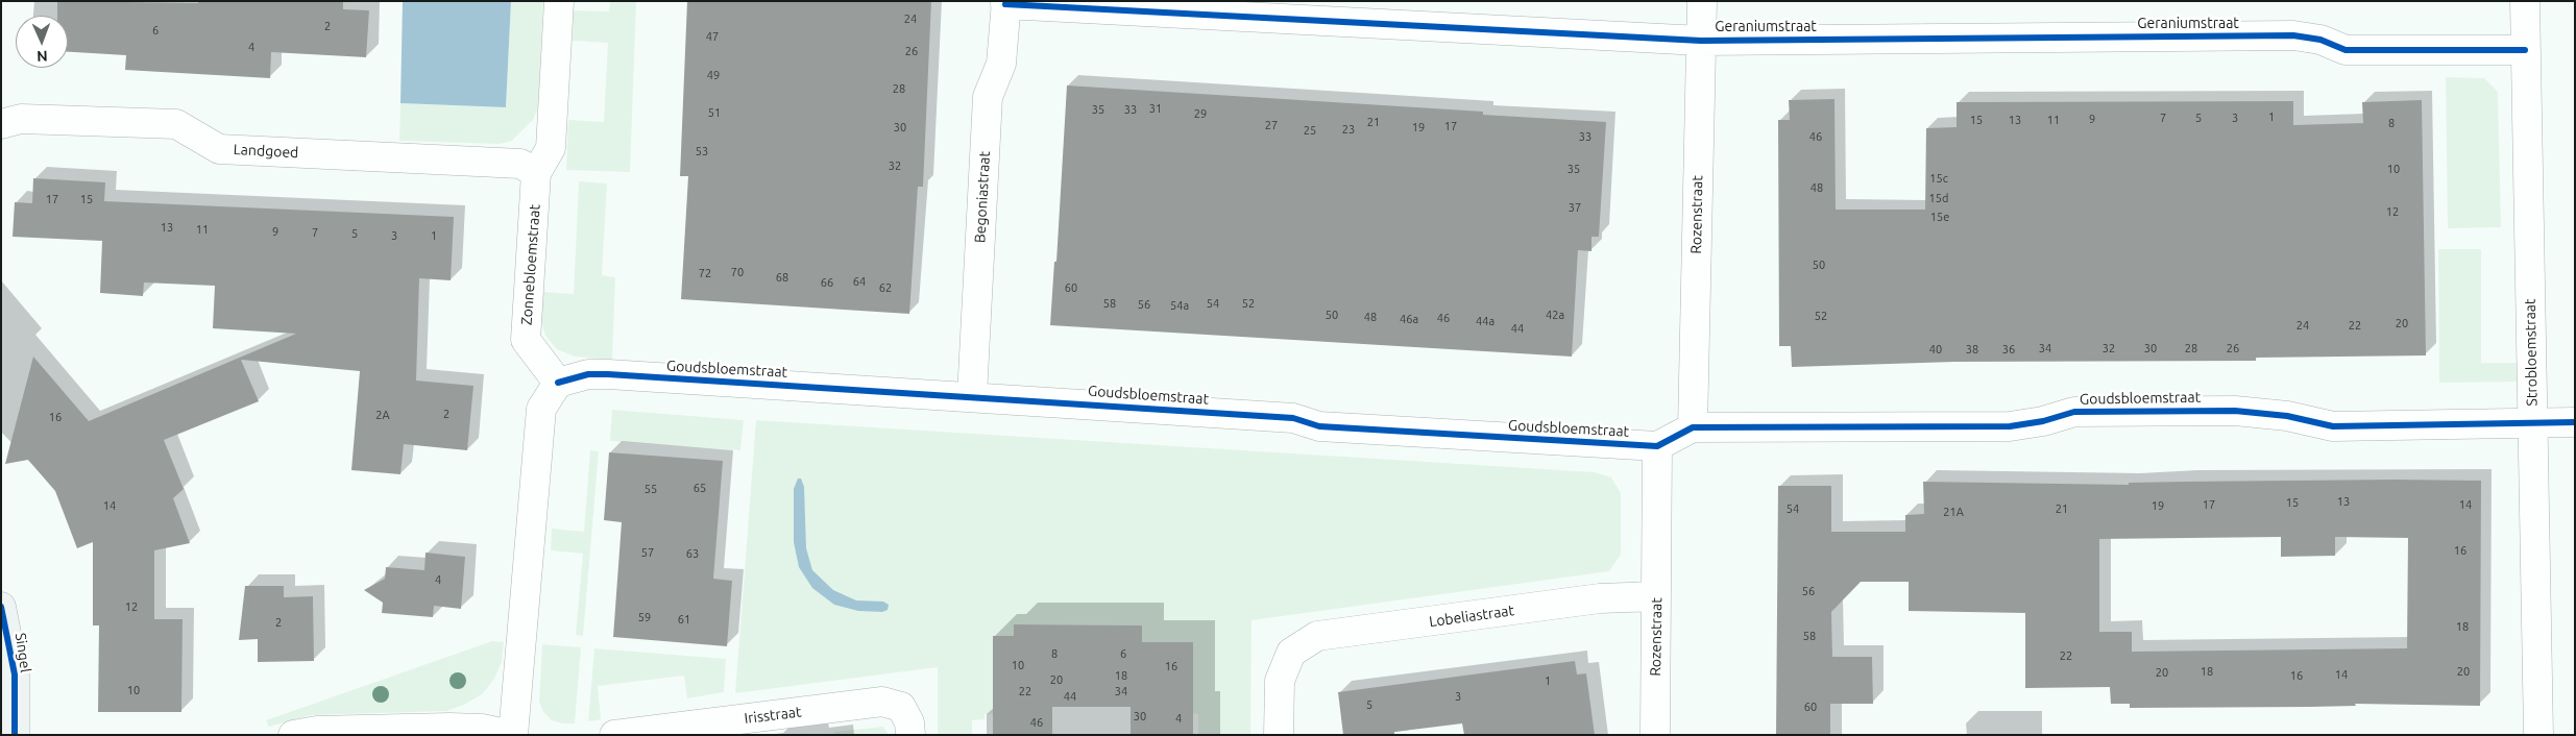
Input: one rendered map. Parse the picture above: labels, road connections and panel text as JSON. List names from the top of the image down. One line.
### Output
{"streets":{"street":["Geraniumstraat","Landgoed","Begoniastraat","Rozenstraat","Zonnebloemstraat","Strobloemstraat","Goudsbloemstraat","Lobeliastraat","Singel","Irisstraat"]},"crossings":[["Geraniumstraat","Begoniastraat"],["Geraniumstraat","Rozenstraat"],["Geraniumstraat","Strobloemstraat"],["Landgoed","Zonnebloemstraat"],["Begoniastraat","Goudsbloemstraat"],["Rozenstraat","Goudsbloemstraat"],["Rozenstraat","Lobeliastraat"],["Zonnebloemstraat","Goudsbloemstraat"],["Strobloemstraat","Goudsbloemstraat"]],"house_numbers":["24","2","6","47","4","26","49","28","31","35","33","51","29","1","7","5","3","9","15","13","11","21","8","27","17","30","19","23","25","33","46","53","32","35","10","15c","48","15d","17","15","37","12","15e","13","11","9","7","5","3","1","50","70","72","68","64","66","62","60","58","54","52","56","54a","50","42a","52","48","46","46a","44a","20","24","22","44","34","32","30","28","26","40","38","36","2","2A","16","65","55","13","15","17","14","14","19","54","21","21A","16","57","63","4","56","12","59","61","2","18","58","8","6","22","10","16","18","20","20","14","18","16","20","1","10","22","34","44","3","5","60","30","4","46"],"north":"bottom"}
